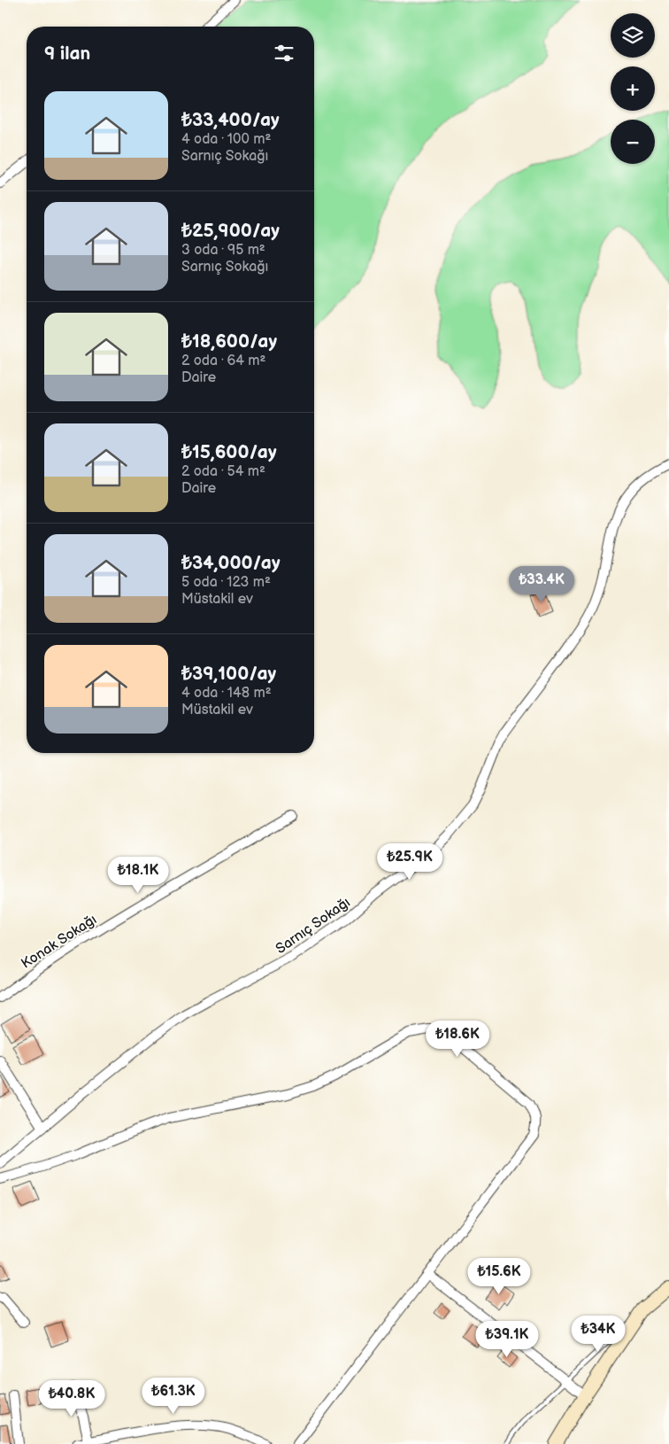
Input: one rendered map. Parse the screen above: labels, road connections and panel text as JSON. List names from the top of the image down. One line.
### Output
{"streets":{"street":["Sarnıç Sokağı","Konak Sokağı"]},"page":{"map_buttons":["+","−"],"heading":"9 ilan","list":[{"name":"₺33,400/ay","note":"4 oda · 100 m² · Sarnıç Sokağı"},{"name":"₺25,900/ay","note":"3 oda · 95 m² · Sarnıç Sokağı"},{"name":"₺18,600/ay","note":"2 oda · 64 m² · Daire"},{"name":"₺15,600/ay","note":"2 oda · 54 m² · Daire"},{"name":"₺34,000/ay","note":"5 oda · 123 m² · Müstakil ev"},{"name":"₺39,100/ay","note":"4 oda · 148 m² · Müstakil ev"}],"price":["₺33.4K","₺25.9K","₺18.1K","₺18.6K","₺15.6K","₺34K","₺39.1K","₺61.3K","₺40.8K"]}}
